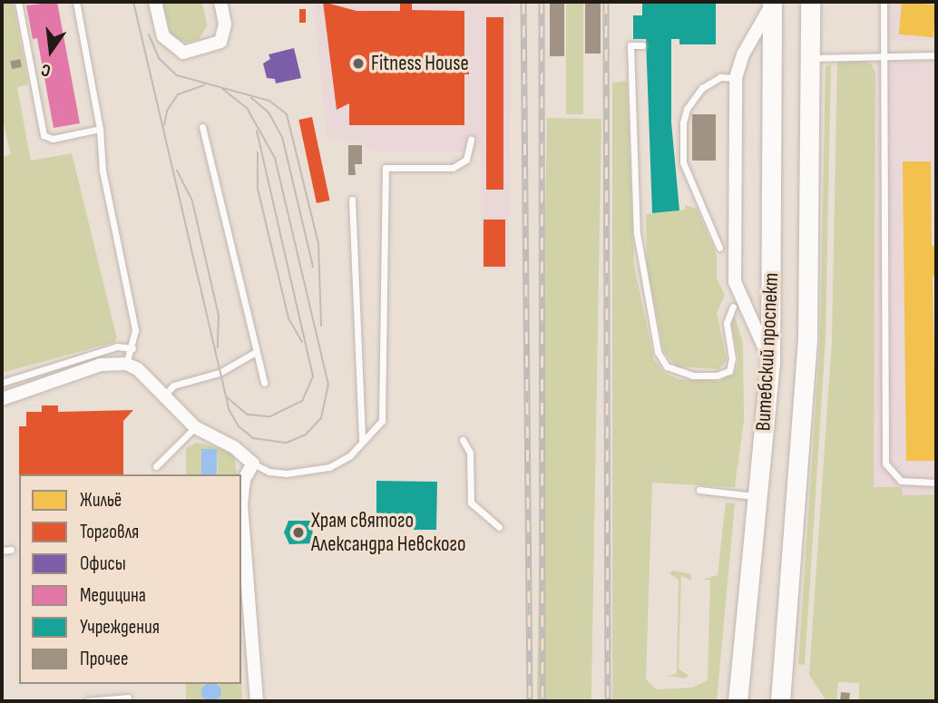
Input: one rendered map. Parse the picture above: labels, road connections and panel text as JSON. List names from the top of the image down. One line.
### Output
{"streets":{"main road":["Витебский проспект"]},"places":["Fitness House","Храм святого Александра Невского"],"legend":["Жильё","Торговля","Офисы","Медицина","Учреждения","Прочее"],"north":"bottom"}
